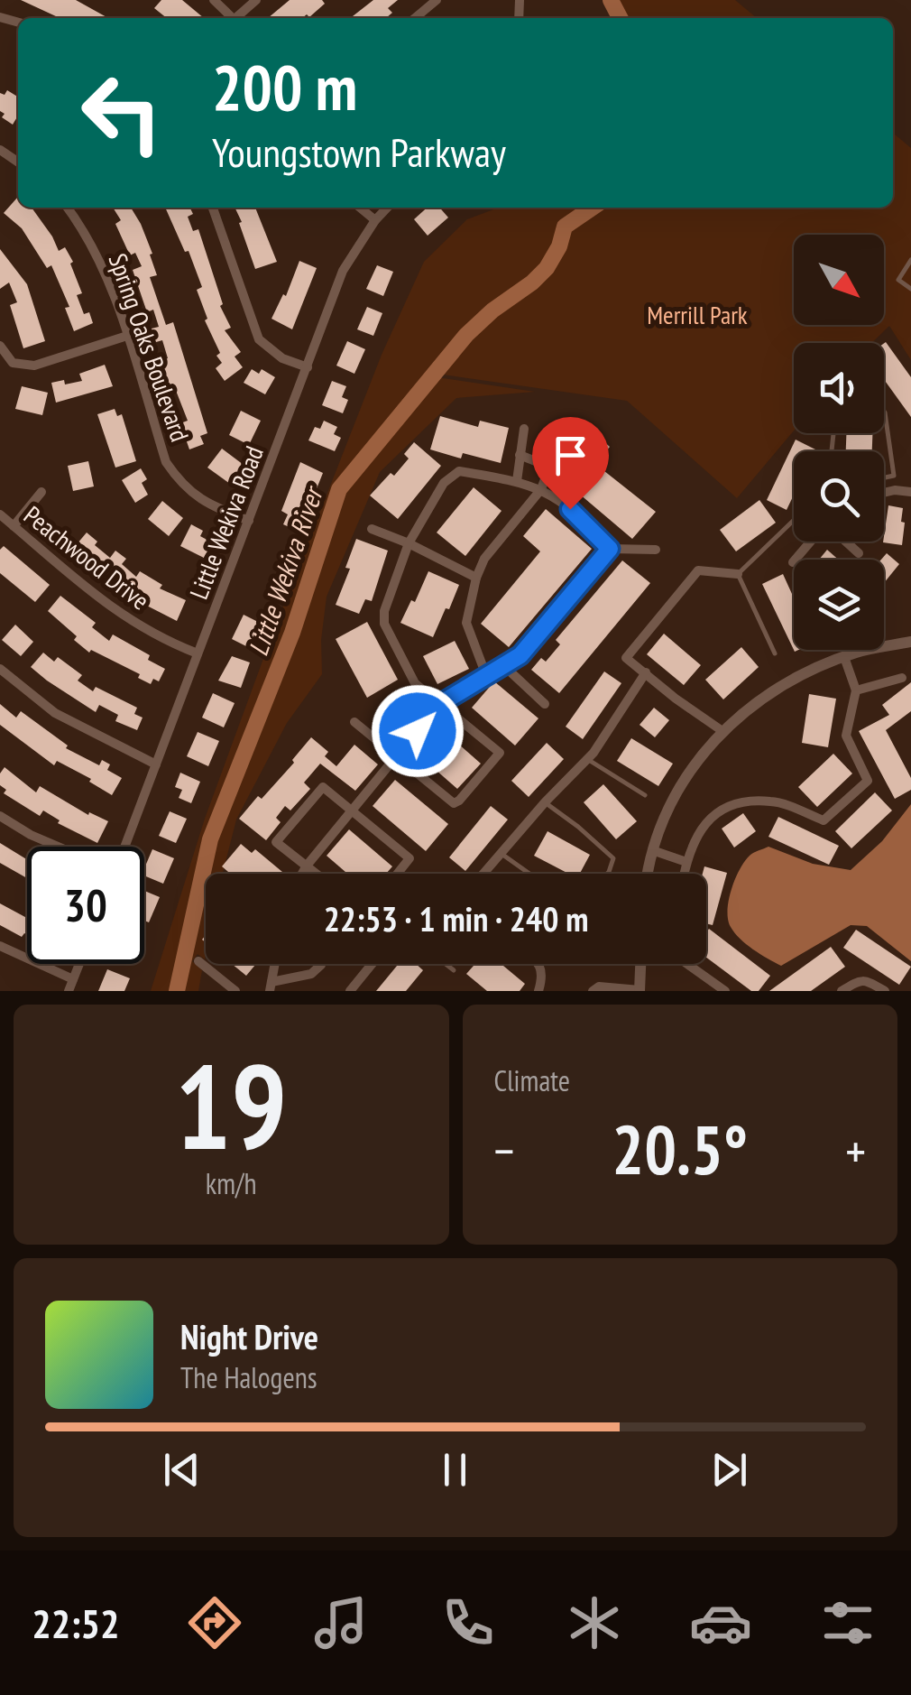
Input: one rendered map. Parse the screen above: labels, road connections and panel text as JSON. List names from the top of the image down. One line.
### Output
{"streets":{"street":["Spring Oaks Boulevard","Little Wekiva Road","Peachwood Drive"]},"crossings":[["Spring Oaks Boulevard","Little Wekiva Road"],["Little Wekiva Road","Peachwood Drive"]],"water":["Little Wekiva River"],"parks":["Merrill Park"],"north":"bottom right","page":{"turn":["200 m","Youngstown Parkway"],"limit":"30","trip":"22:53 · 1 min · 240 m","tile":[["19","km/h"],"Climate"],"heat":["−","20.5°","+"],"song":["Night Drive","The Halogens"],"tabs":"22:52"}}
